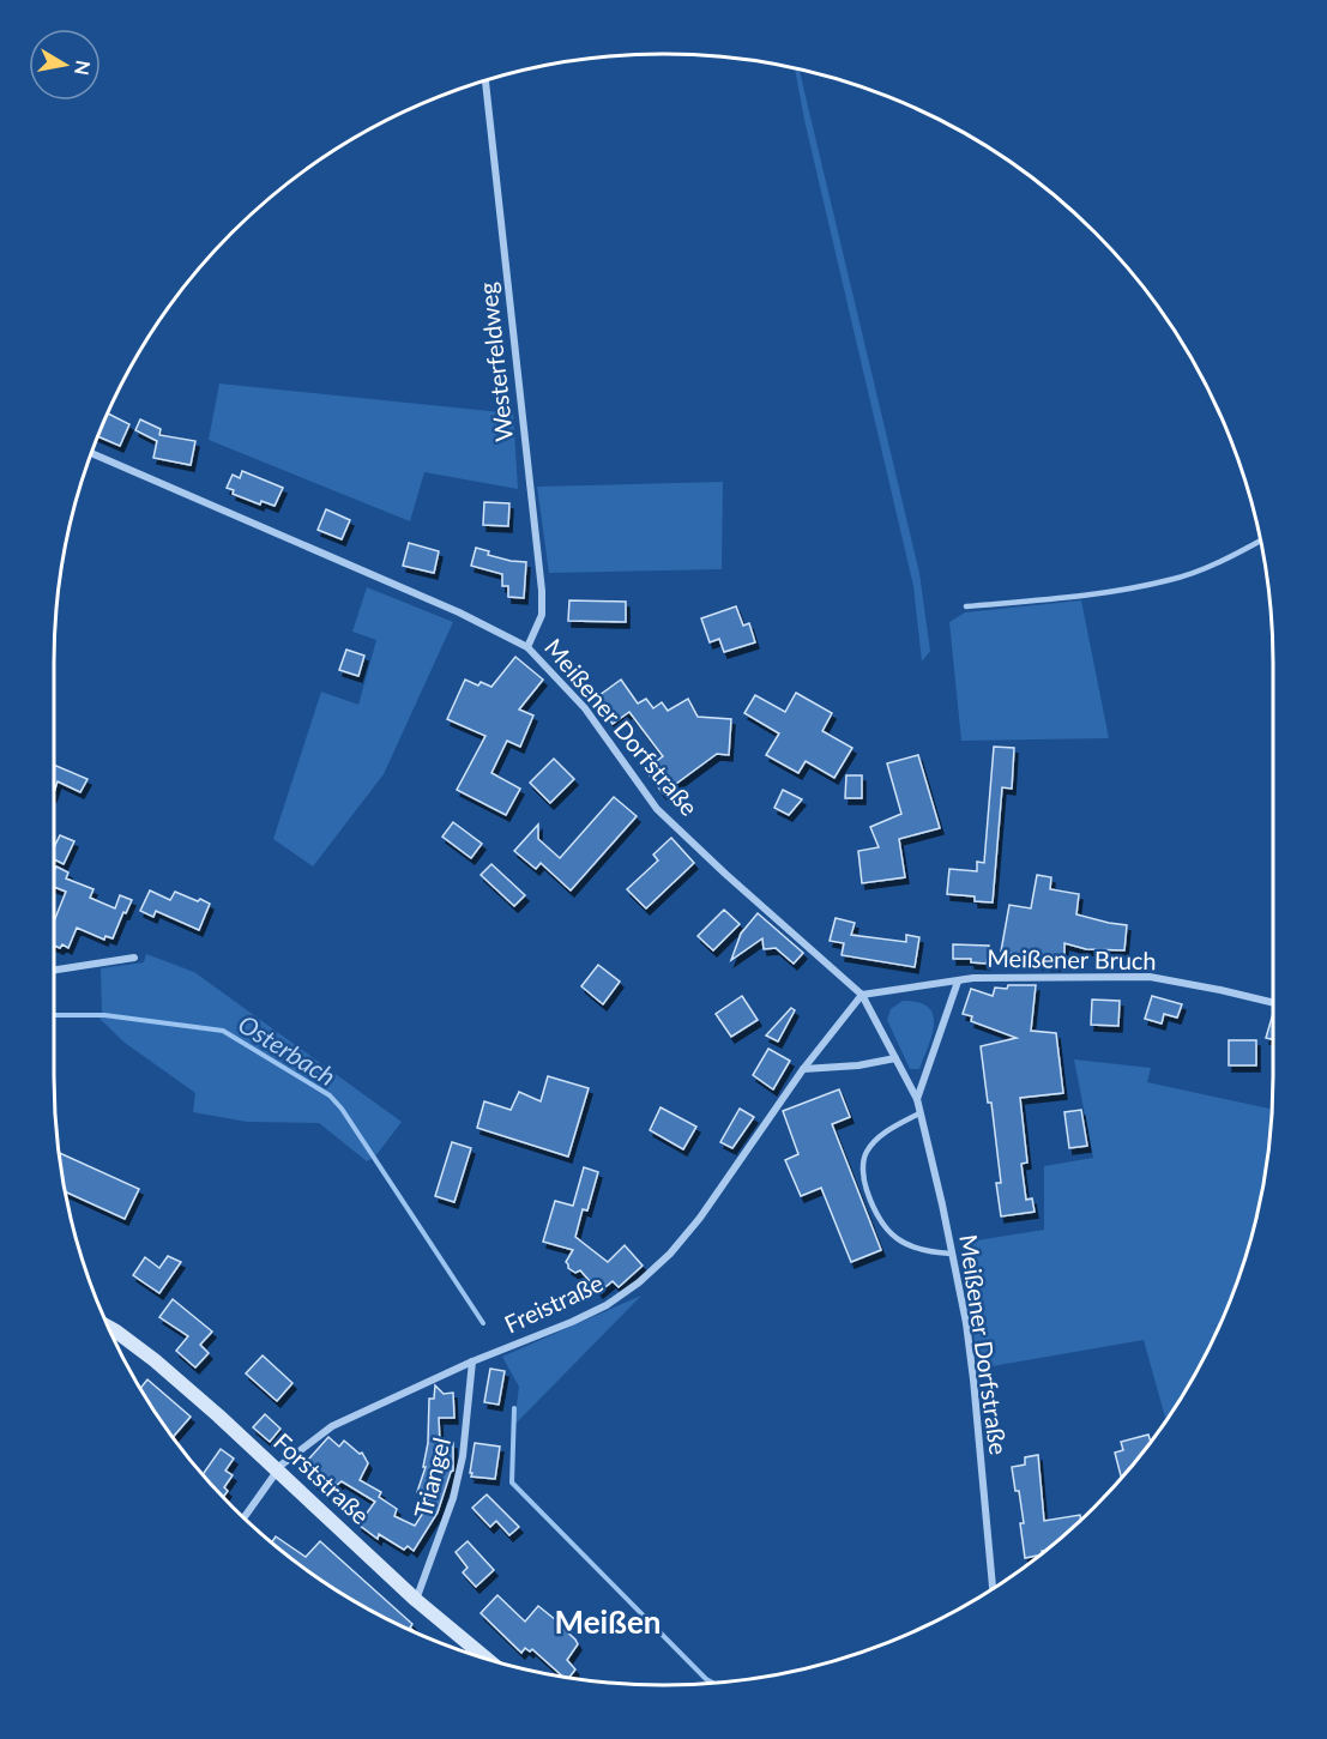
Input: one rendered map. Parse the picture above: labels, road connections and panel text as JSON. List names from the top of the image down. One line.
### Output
{"streets":{"street":["Westerfeldweg","Meißener Dorfstraße","Meißener Bruch","Freistraße","Triangel","Forststraße"]},"crossings":[["Westerfeldweg","Meißener Dorfstraße"],["Meißener Dorfstraße","Meißener Bruch"],["Meißener Dorfstraße","Freistraße"],["Meißener Bruch","Freistraße"],["Freistraße","Triangel"],["Freistraße","Forststraße"],["Triangel","Forststraße"]],"districts":["Meißen"],"water":["Osterbach"],"north":"right"}
